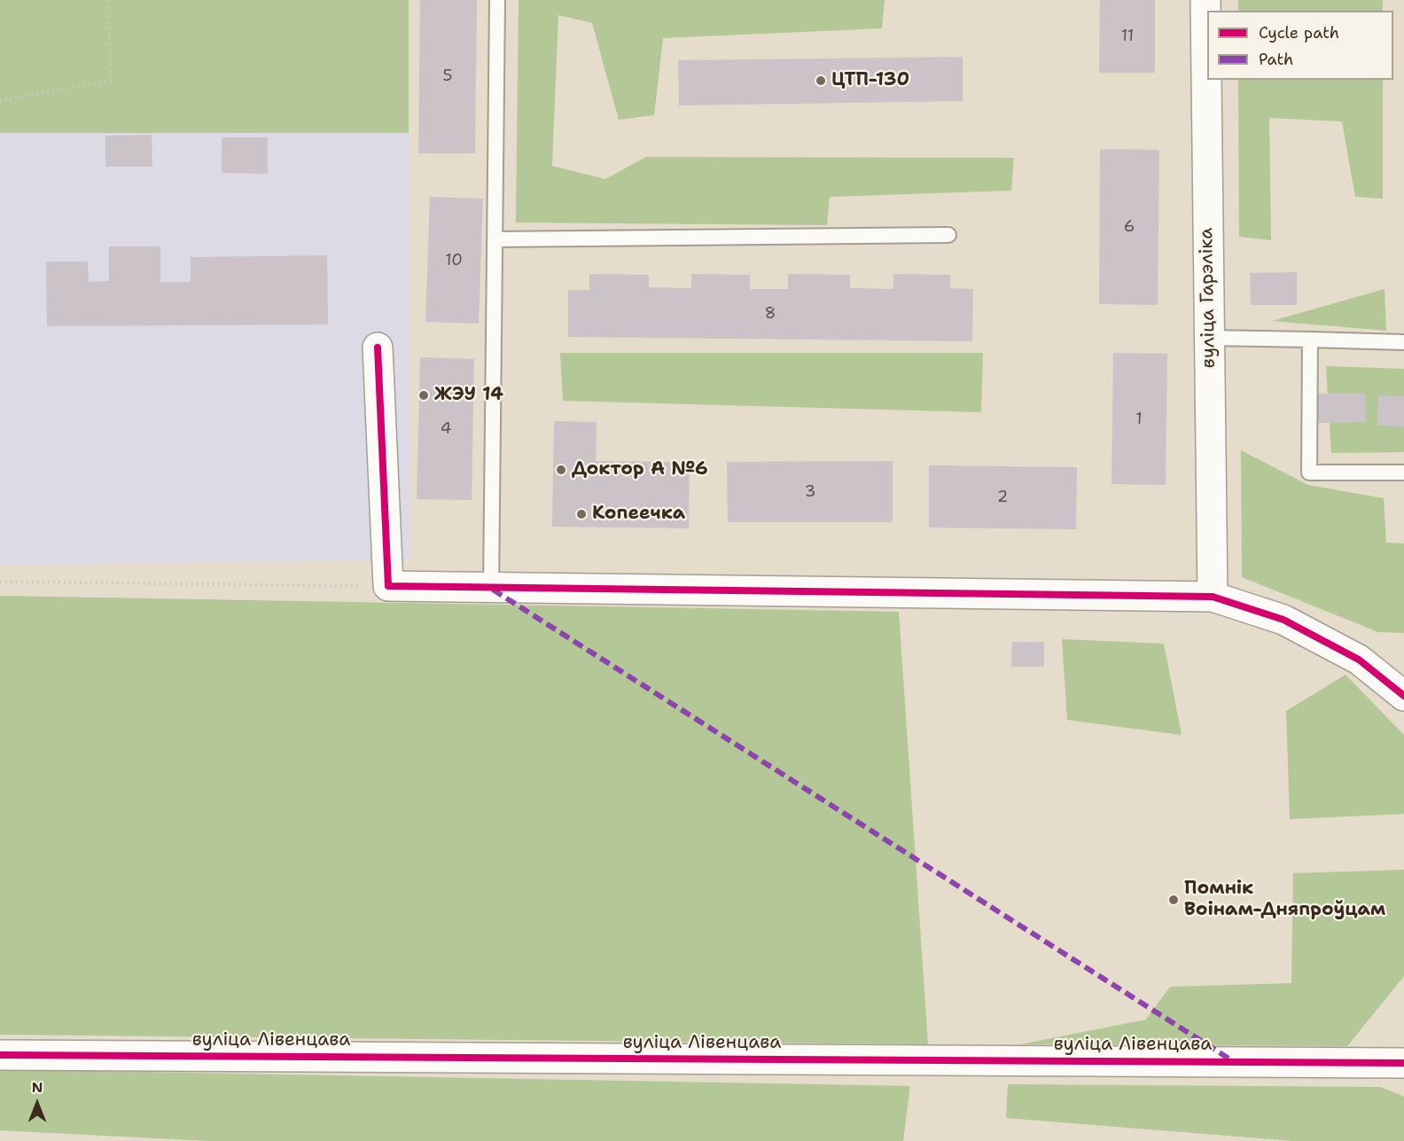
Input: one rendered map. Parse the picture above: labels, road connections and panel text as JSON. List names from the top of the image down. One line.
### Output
{"streets":{"street":["вуліца Гарэліка","вуліца Лівенцава"]},"places":["ЦТП-130","ЖЭУ 14","Доктор А №6","Копеечка","Помнік Воінам-Дняпроўцам"],"house_numbers":["11","5","6","10","8","1","4","3","2"],"legend":["Cycle path","Path"],"north":"top"}
